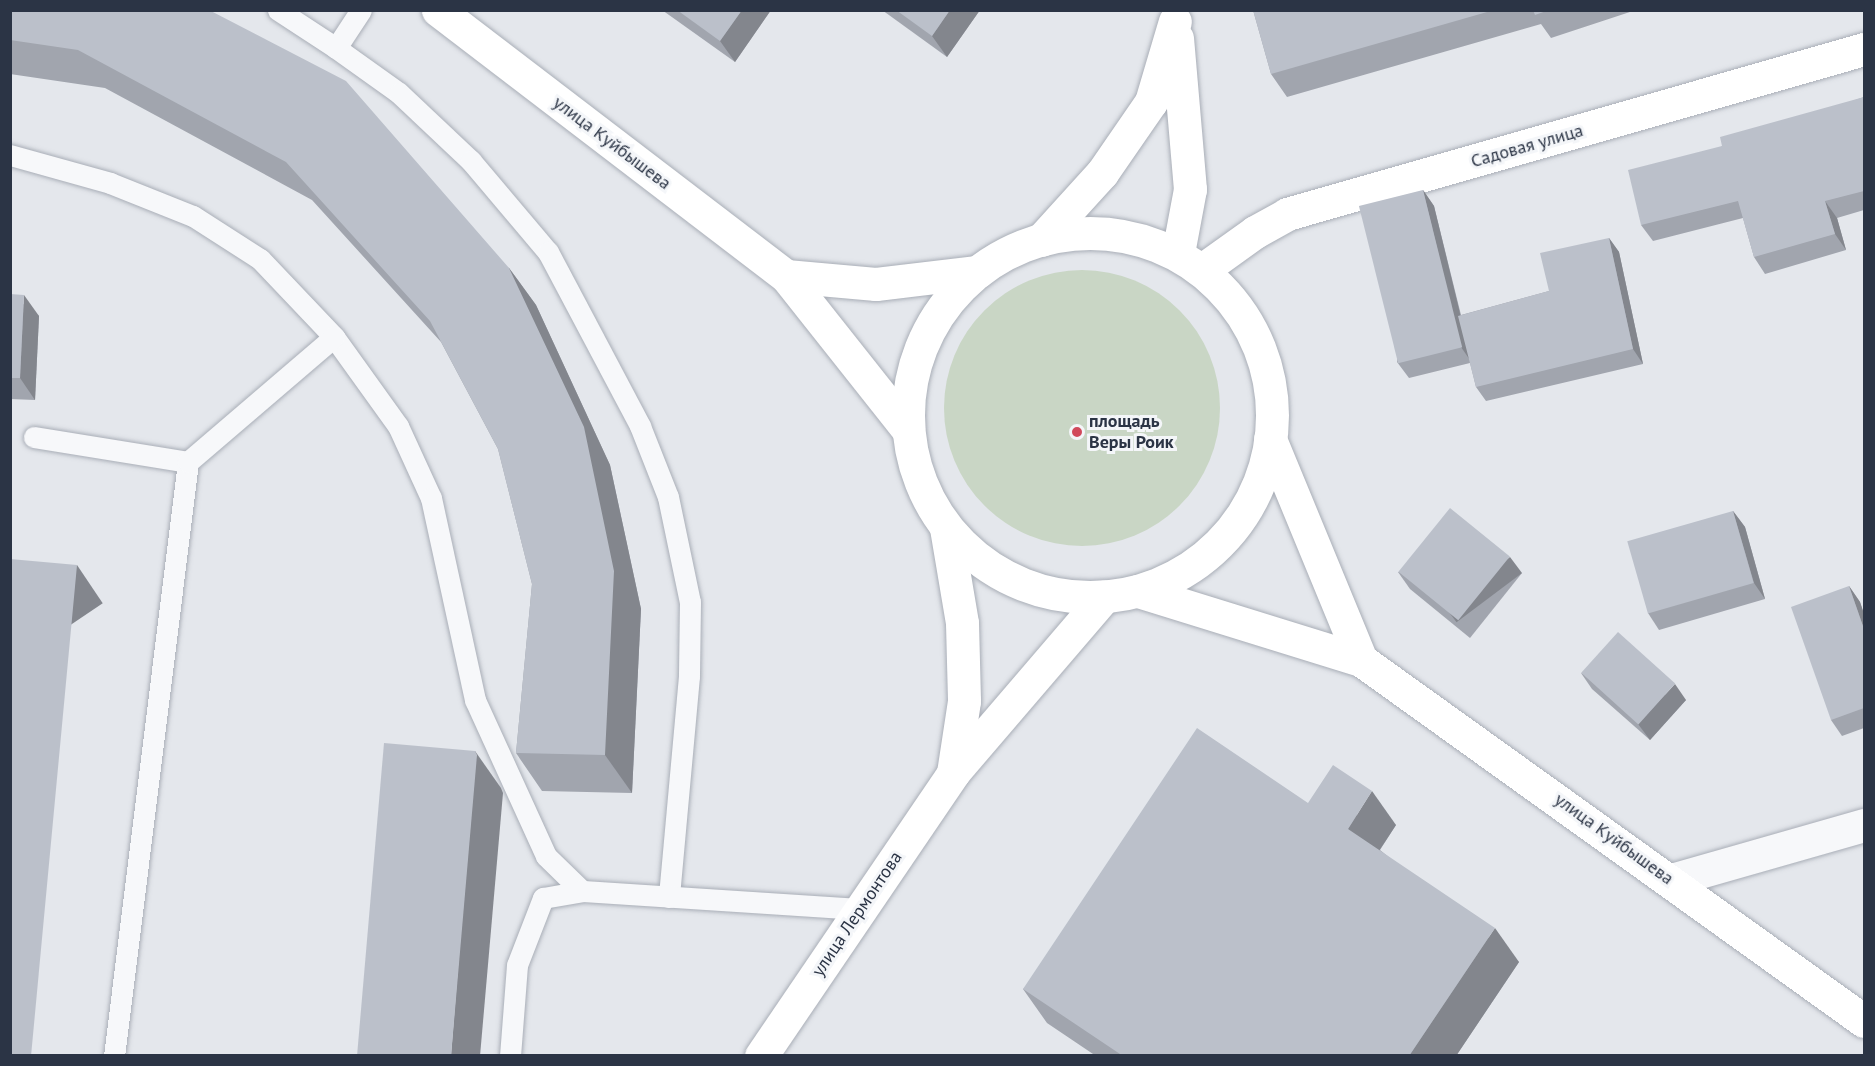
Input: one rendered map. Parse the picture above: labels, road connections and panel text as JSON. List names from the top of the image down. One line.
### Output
{"streets":{"main road":["улица Куйбышева","Садовая улица","улица Лермонтова"]},"places":["площадь Веры Роик"]}
